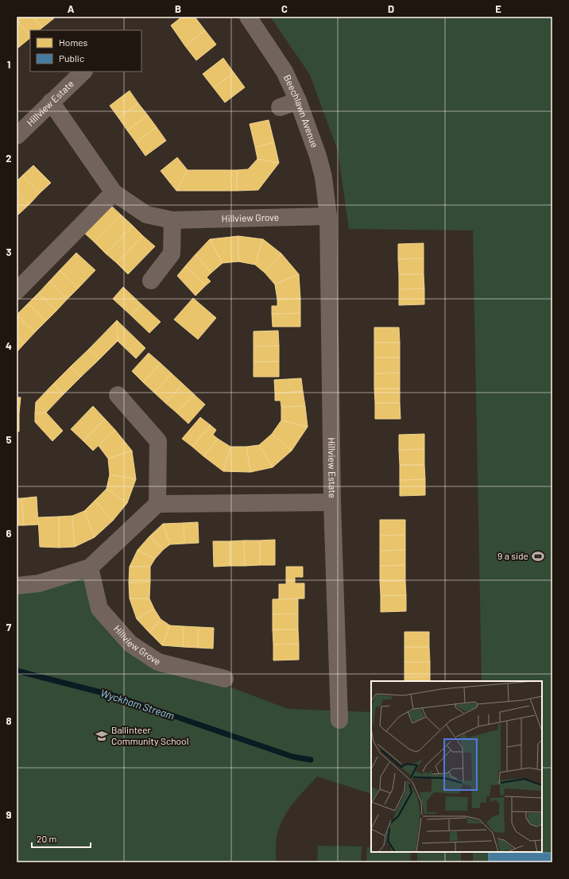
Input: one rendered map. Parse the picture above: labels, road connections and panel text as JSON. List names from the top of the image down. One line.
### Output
{"streets":{"street":["Hillview Estate","Beechlawn Avenue","Hillview Grove"]},"crossings":[["Hillview Estate","Beechlawn Avenue"],["Hillview Estate","Hillview Grove"],["Beechlawn Avenue","Hillview Grove"]],"water":["Wyckham Stream"],"places":{"sports":["9 a side"],"school or university":["Ballinteer Community School"]},"legend":["Homes","Public"],"scale_bar":"20 m","grid":{"columns":["A","B","C","D","E"],"rows":["1","2","3","4","5","6","7","8","9"]}}
